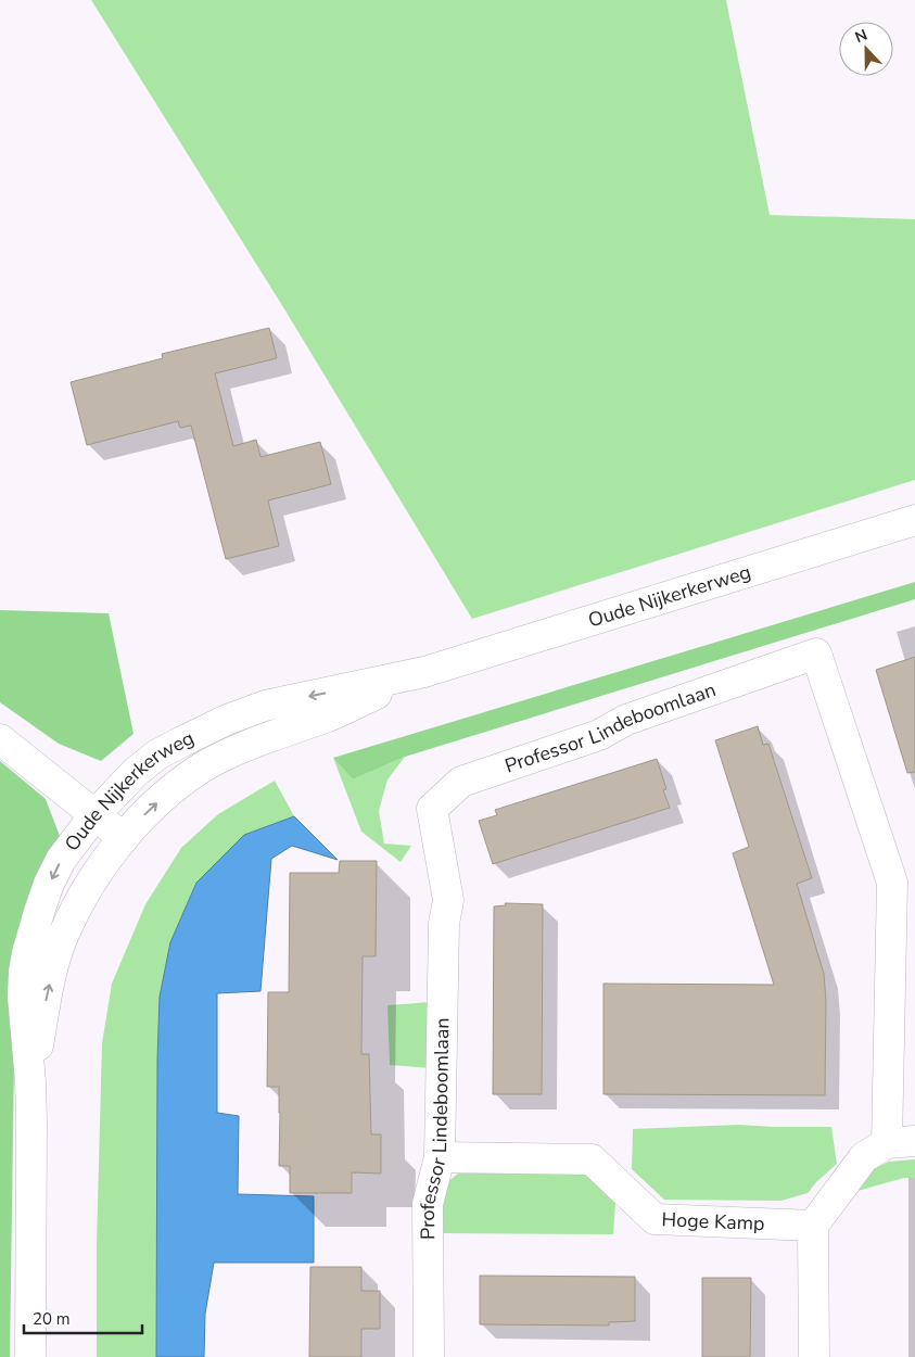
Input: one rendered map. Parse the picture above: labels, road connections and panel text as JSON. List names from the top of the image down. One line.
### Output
{"streets":{"street":["Oude Nijkerkerweg","Professor Lindeboomlaan","Hoge Kamp"]},"crossings":[["Professor Lindeboomlaan","Hoge Kamp"]],"scale_bar":"20 m","north":"top"}
